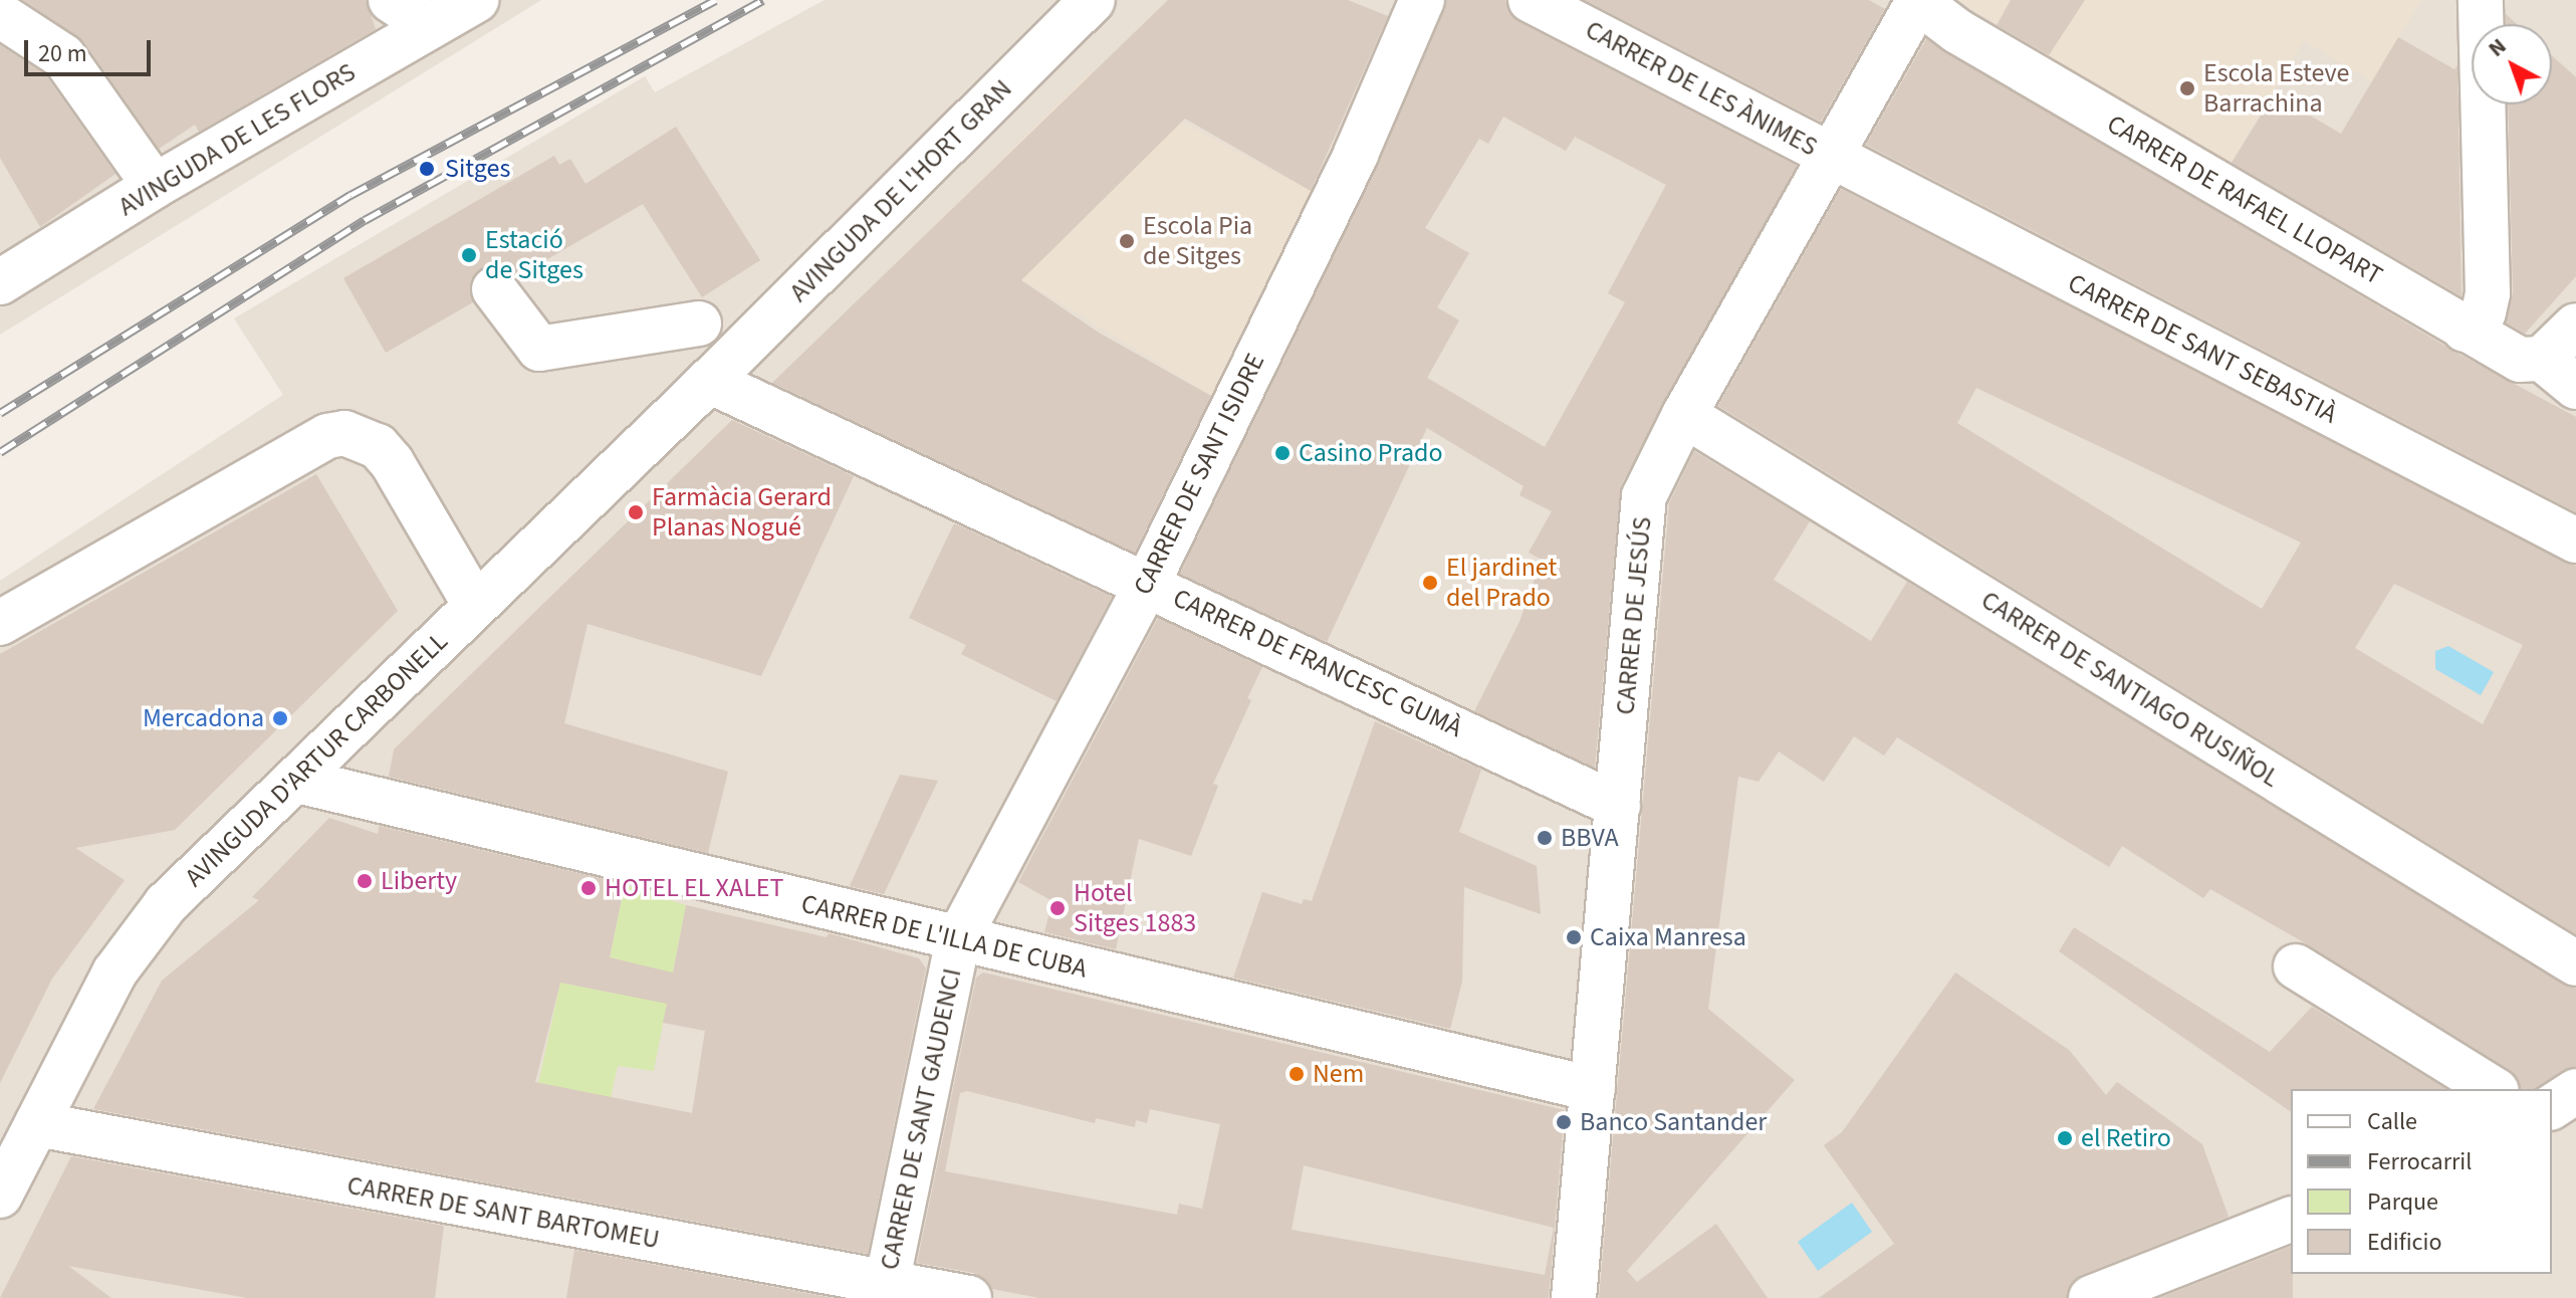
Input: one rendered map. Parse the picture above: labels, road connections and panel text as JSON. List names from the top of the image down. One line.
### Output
{"streets":{"street":["CARRER DE LES ÀNIMES","AVINGUDA DE LES FLORS","AVINGUDA DE L'HORT GRAN","CARRER DE RAFAEL LLOPART","CARRER DE SANT SEBASTIÀ","CARRER DE SANT ISIDRE","CARRER DE JESÚS","CARRER DE FRANCESC GUMÀ","CARRER DE SANTIAGO RUSIÑOL","AVINGUDA D'ARTUR CARBONELL","CARRER DE L'ILLA DE CUBA","CARRER DE SANT GAUDENCI","CARRER DE SANT BARTOMEU"]},"crossings":[["CARRER DE LES ÀNIMES","CARRER DE SANT SEBASTIÀ"],["CARRER DE LES ÀNIMES","CARRER DE JESÚS"],["AVINGUDA DE L'HORT GRAN","CARRER DE FRANCESC GUMÀ"],["AVINGUDA DE L'HORT GRAN","AVINGUDA D'ARTUR CARBONELL"],["CARRER DE RAFAEL LLOPART","CARRER DE JESÚS"],["CARRER DE SANT SEBASTIÀ","CARRER DE JESÚS"],["CARRER DE SANT ISIDRE","CARRER DE FRANCESC GUMÀ"],["CARRER DE SANT ISIDRE","CARRER DE L'ILLA DE CUBA"],["CARRER DE SANT ISIDRE","CARRER DE SANT GAUDENCI"],["CARRER DE JESÚS","CARRER DE FRANCESC GUMÀ"],["CARRER DE JESÚS","CARRER DE SANTIAGO RUSIÑOL"],["CARRER DE JESÚS","CARRER DE L'ILLA DE CUBA"],["CARRER DE FRANCESC GUMÀ","AVINGUDA D'ARTUR CARBONELL"],["AVINGUDA D'ARTUR CARBONELL","CARRER DE L'ILLA DE CUBA"],["AVINGUDA D'ARTUR CARBONELL","CARRER DE SANT BARTOMEU"],["CARRER DE L'ILLA DE CUBA","CARRER DE SANT GAUDENCI"],["CARRER DE SANT GAUDENCI","CARRER DE SANT BARTOMEU"]],"places":["Escola Esteve Barrachina","Sitges","Escola Pia de Sitges","Estació de Sitges","Casino Prado","Farmàcia Gerard Planas Nogué","El jardinet del Prado","Mercadona","BBVA","Liberty","HOTEL EL XALET","Hotel Sitges 1883","Caixa Manresa","Nem","Banco Santander","el Retiro"],"legend":["Calle","Ferrocarril","Parque","Edificio"],"scale_bar":"20 m","north":"top left"}
